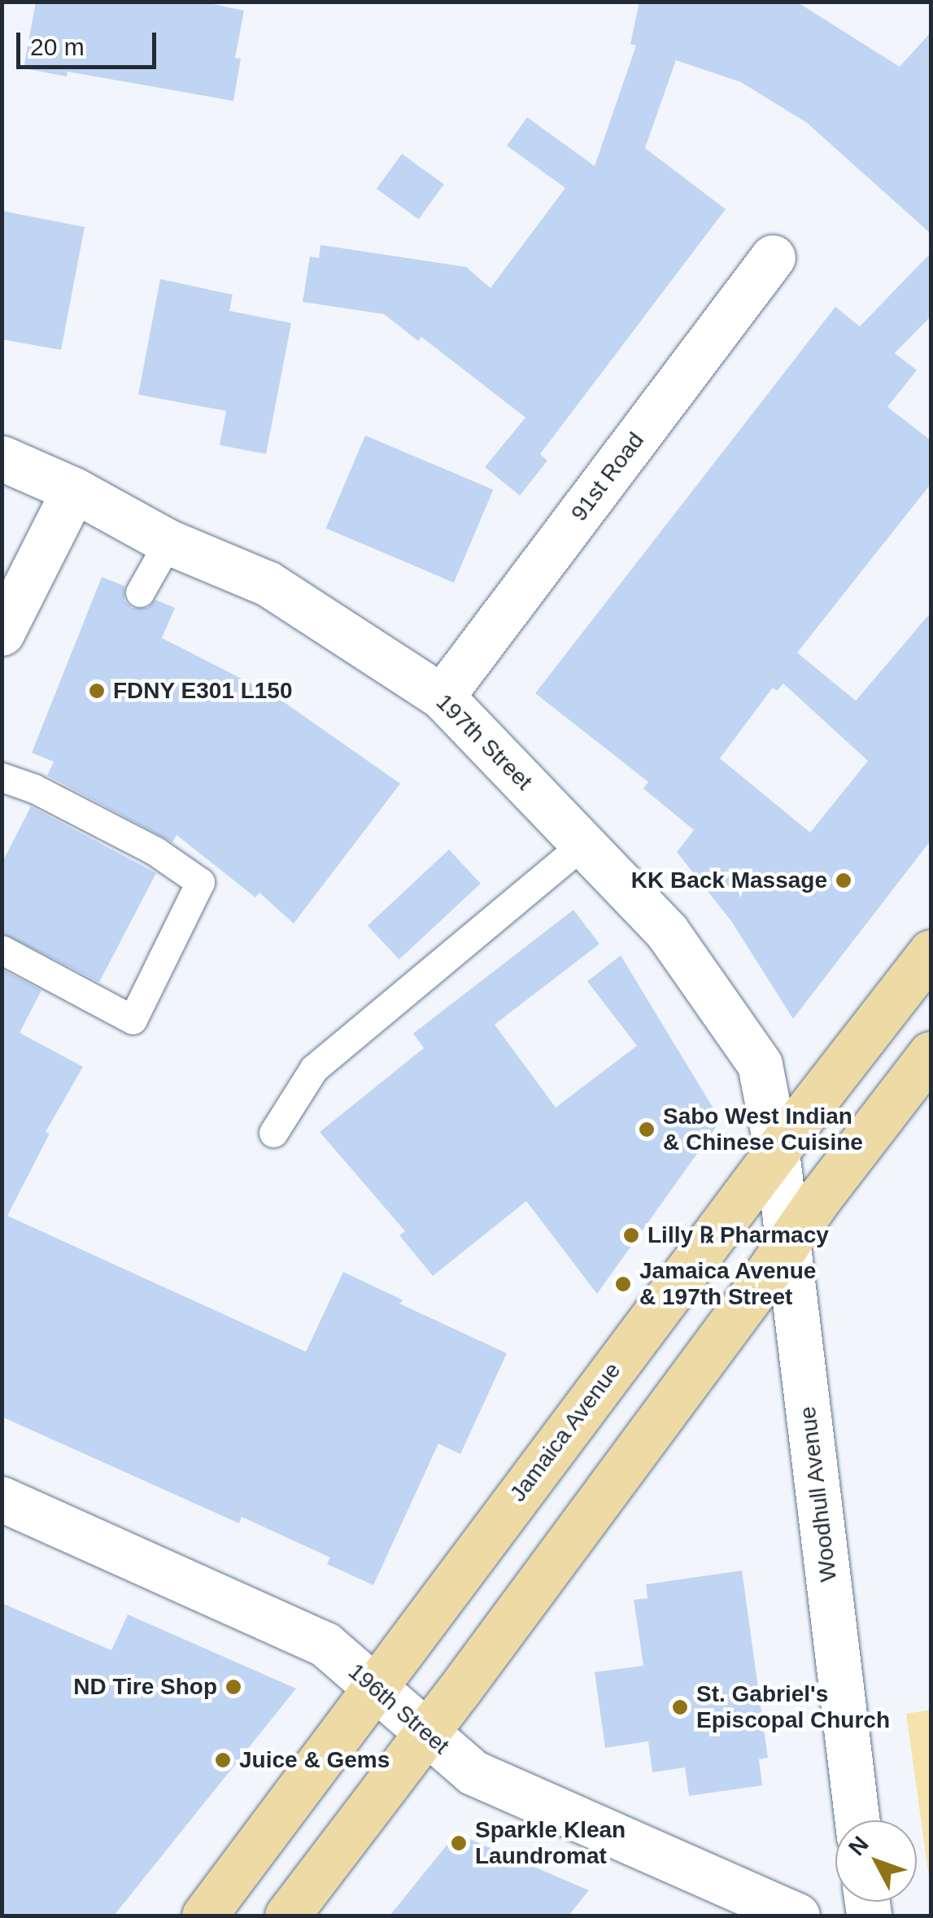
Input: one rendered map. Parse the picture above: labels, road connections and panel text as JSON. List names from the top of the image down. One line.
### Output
{"streets":{"main road":["Jamaica Avenue"],"street":["91st Road","197th Street","Woodhull Avenue","196th Street"]},"crossings":[["91st Road","197th Street"],["197th Street","Jamaica Avenue"],["197th Street","Woodhull Avenue"],["Jamaica Avenue","Woodhull Avenue"],["Jamaica Avenue","196th Street"]],"places":["FDNY E301 L150","KK Back Massage","Sabo West Indian & Chinese Cuisine","Lilly ℞ Pharmacy","Jamaica Avenue & 197th Street","ND Tire Shop","St. Gabriel's Episcopal Church","Juice & Gems","Sparkle Klean Laundromat"],"scale_bar":"20 m","north":"top left"}
